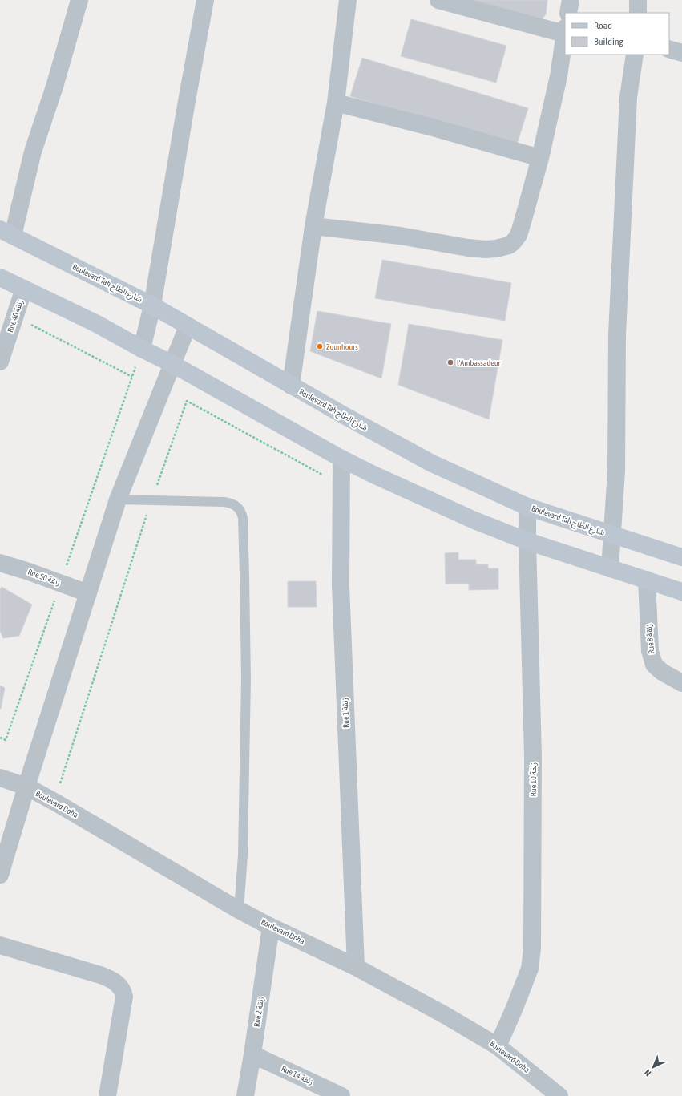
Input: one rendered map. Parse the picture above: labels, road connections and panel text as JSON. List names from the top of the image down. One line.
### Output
{"streets":{"street":["Boulevard Tah شارع الطاح","Rue 40 زنقة","Rue 50 زنقة","Rue 8 زنقة","Rue 1 زنقة","Rue 10 زنقة","Boulevard Doha","Rue 2 زنقة","Rue 14 زنقة"]},"crossings":[["Boulevard Tah شارع الطاح","Rue 10 زنقة"],["Rue 1 زنقة","Boulevard Doha"],["Rue 10 زنقة","Boulevard Doha"],["Boulevard Doha","Rue 2 زنقة"],["Rue 2 زنقة","Rue 14 زنقة"]],"places":["Zounhours","l'Ambassadeur"],"legend":["Road","Building"],"north":"bottom left"}
